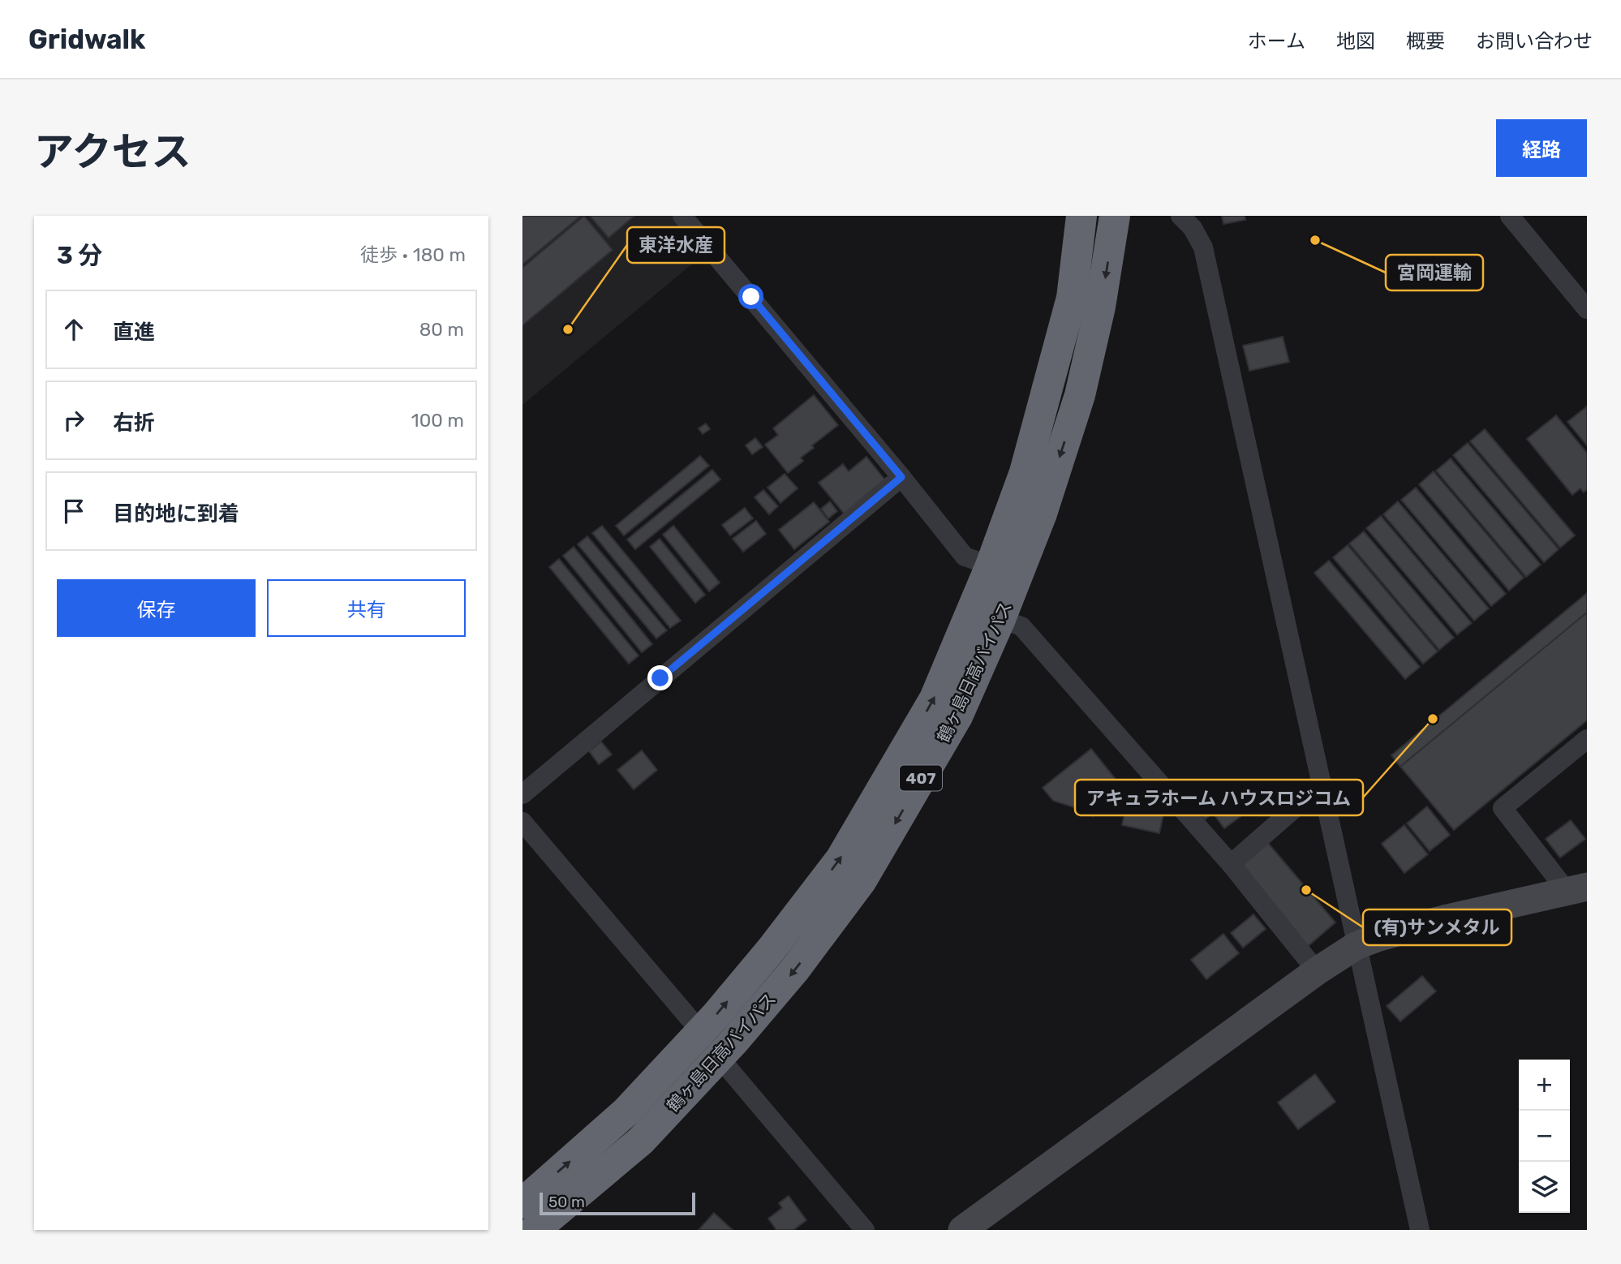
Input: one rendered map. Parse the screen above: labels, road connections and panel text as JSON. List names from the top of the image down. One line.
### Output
{"streets":{"highway":["鶴ヶ島日高バイパス","407"]},"places":["宮岡運輸","東洋水産","アキュラホーム ハウスロジコム","(有)サンメタル"],"scale_bar":"50 m","page":{"header":"Gridwalk","nav":["ホーム","地図","概要","お問い合わせ"],"title":"アクセス","buttons":["経路",["保存","共有"]],"heading":["3 分","徒歩 · 180 m"],"list":[["直進","80 m"],["右折","100 m"],"目的地に到着"],"map_buttons":["+","−"],"scale":"50 m"}}
